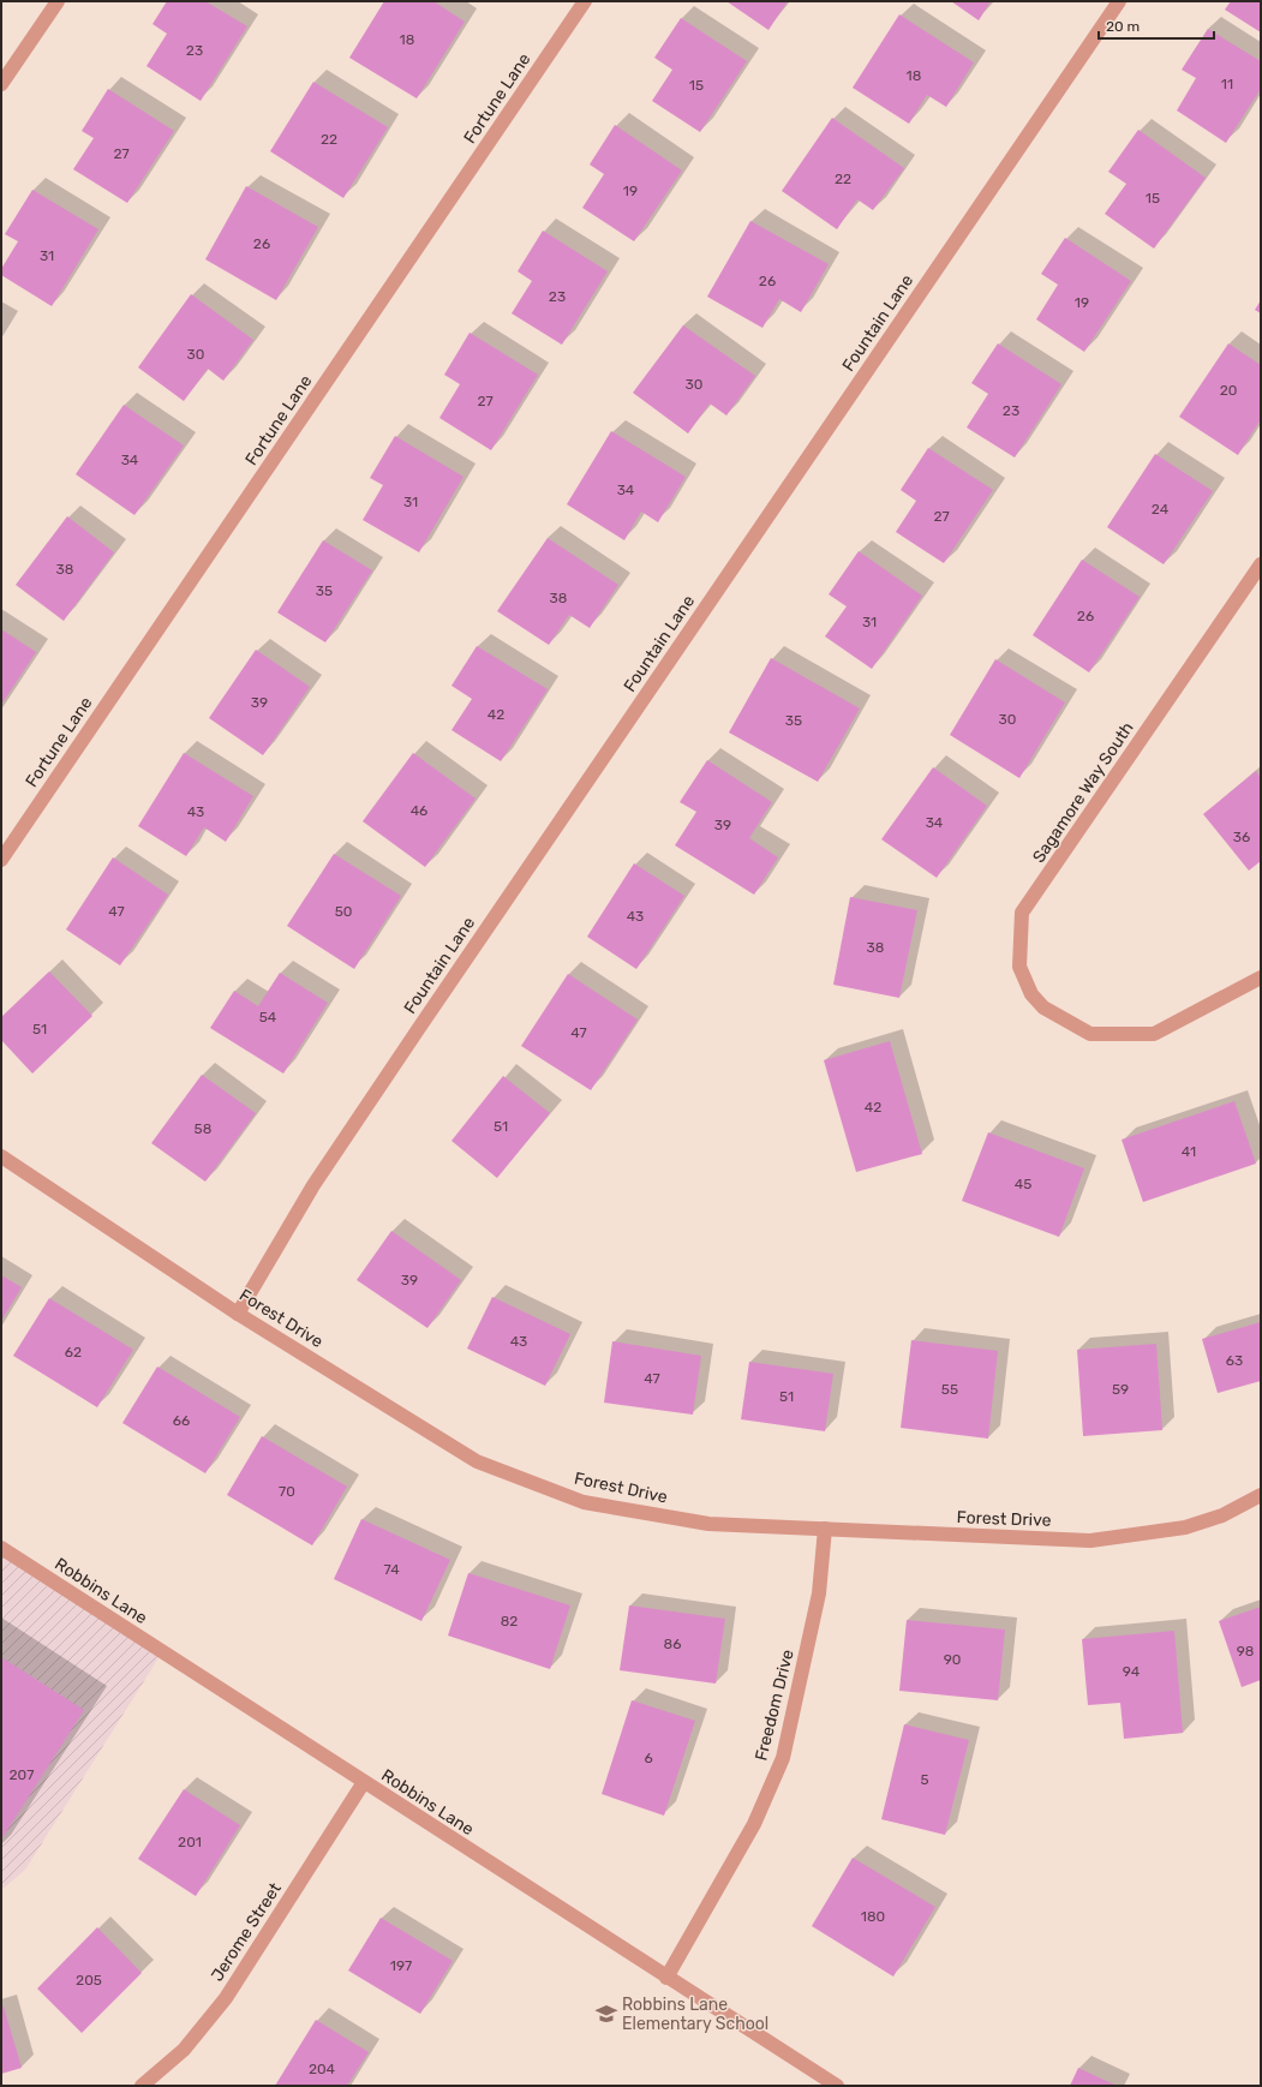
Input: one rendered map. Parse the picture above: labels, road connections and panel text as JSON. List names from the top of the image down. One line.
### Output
{"streets":{"street":["Fortune Lane","Fountain Lane","Sagamore Way South","Forest Drive","Robbins Lane","Freedom Drive","Jerome Street"]},"crossings":[["Fountain Lane","Forest Drive"],["Forest Drive","Freedom Drive"],["Robbins Lane","Freedom Drive"],["Robbins Lane","Jerome Street"]],"places":{"school or university":["Robbins Lane Elementary School"]},"house_numbers":["18","23","18","11","15","22","27","22","19","15","26","31","26","23","19","30","30","20","27","23","34","34","31","24","27","38","35","38","26","31","39","42","30","35","46","43","34","39","36","47","50","43","38","54","51","47","42","51","58","41","45","39","43","62","63","47","55","59","51","66","70","74","82","86","98","90","94","6","207","5","201","180","197","205","204"],"scale_bar":"20 m"}
